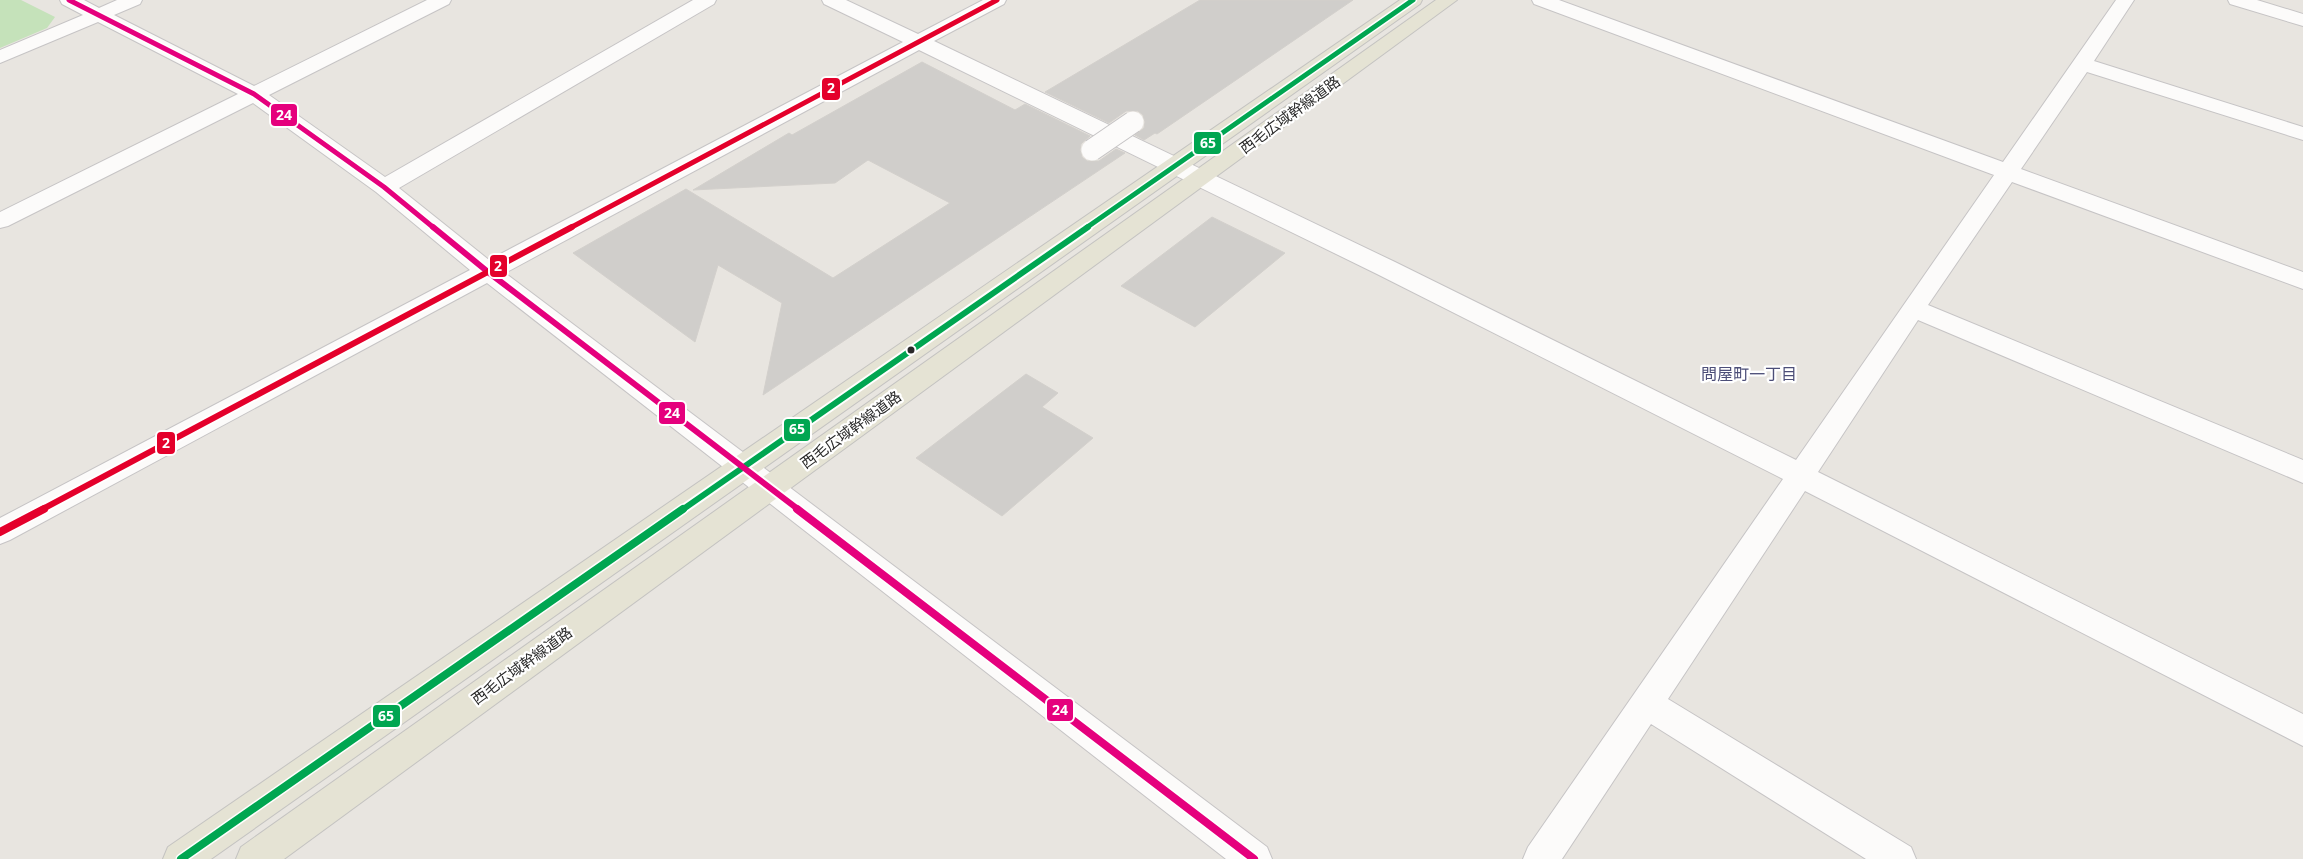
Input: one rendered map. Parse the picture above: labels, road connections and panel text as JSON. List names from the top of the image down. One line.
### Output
{"streets":{"main road":["西毛広域幹線道路"]},"districts":["問屋町一丁目"],"lines":["transit line 65","transit line 24","transit line 2"]}
